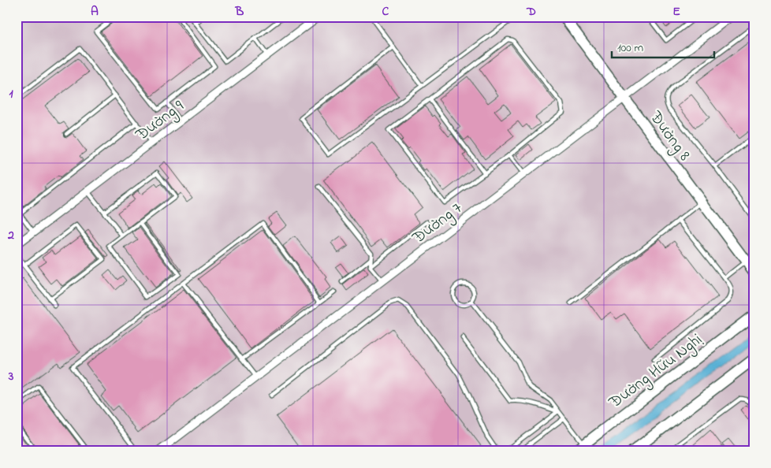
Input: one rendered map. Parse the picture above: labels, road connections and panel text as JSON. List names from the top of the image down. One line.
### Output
{"streets":{"main road":["Đường 8","Đường Hữu Nghị"],"street":["Đường 9","Đường 7"]},"crossings":[["Đường 8","Đường 7"]],"scale_bar":"100 m","grid":{"columns":["A","B","C","D","E"],"rows":["1","2","3"]}}
